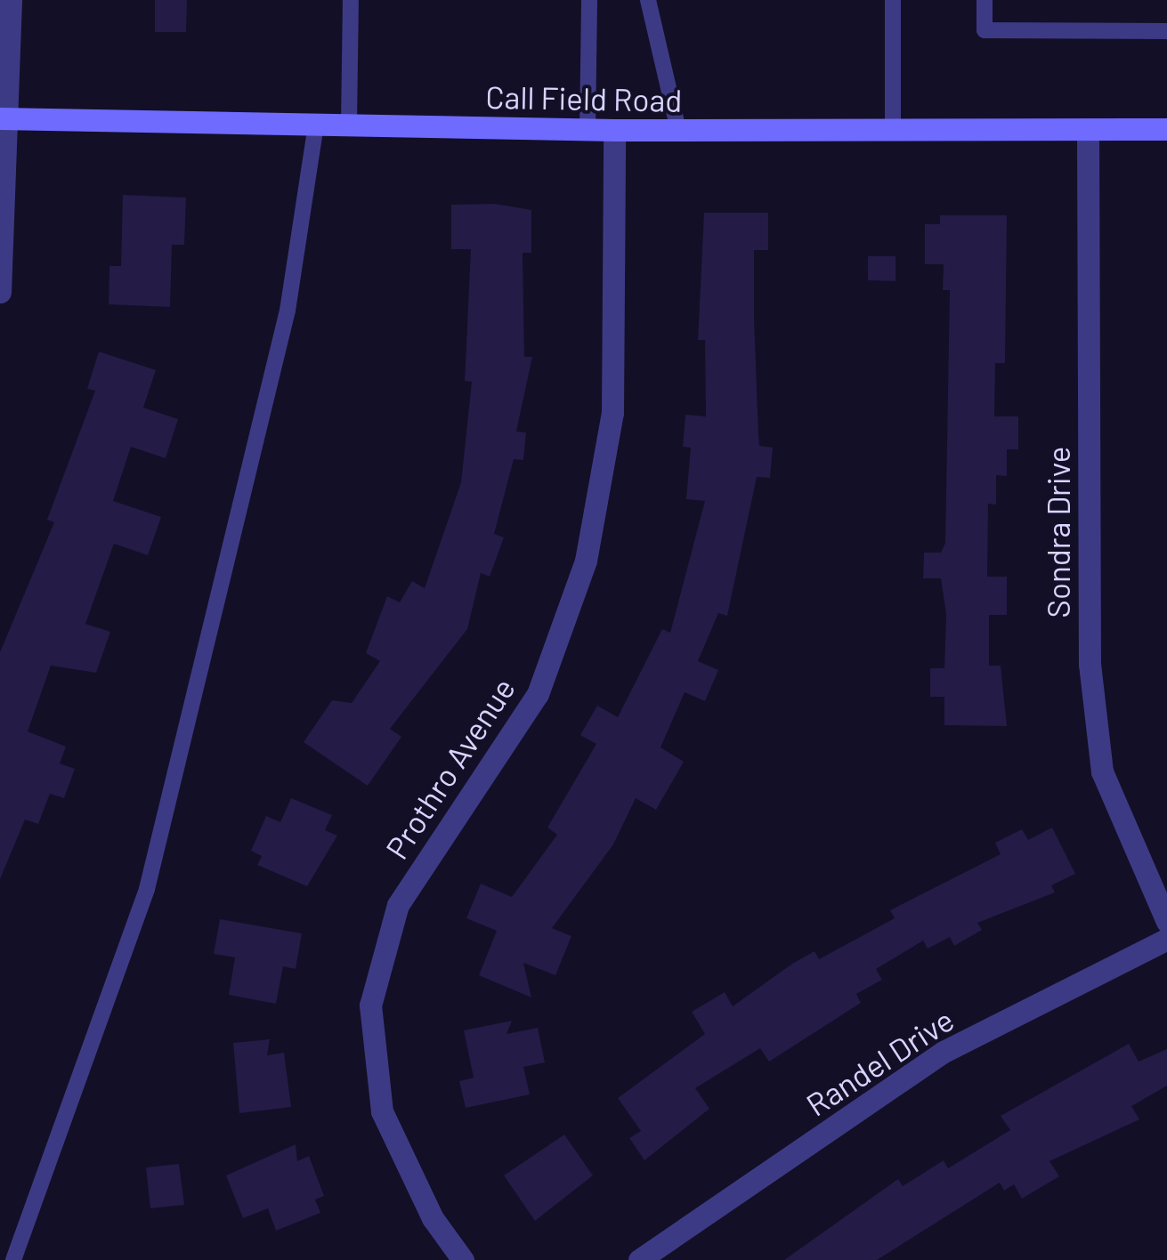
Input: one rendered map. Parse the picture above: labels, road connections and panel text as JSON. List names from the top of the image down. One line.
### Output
{"streets":{"main road":["Call Field Road"],"street":["Sondra Drive","Prothro Avenue","Randel Drive"]},"crossings":[["Call Field Road","Sondra Drive"],["Call Field Road","Prothro Avenue"]]}
